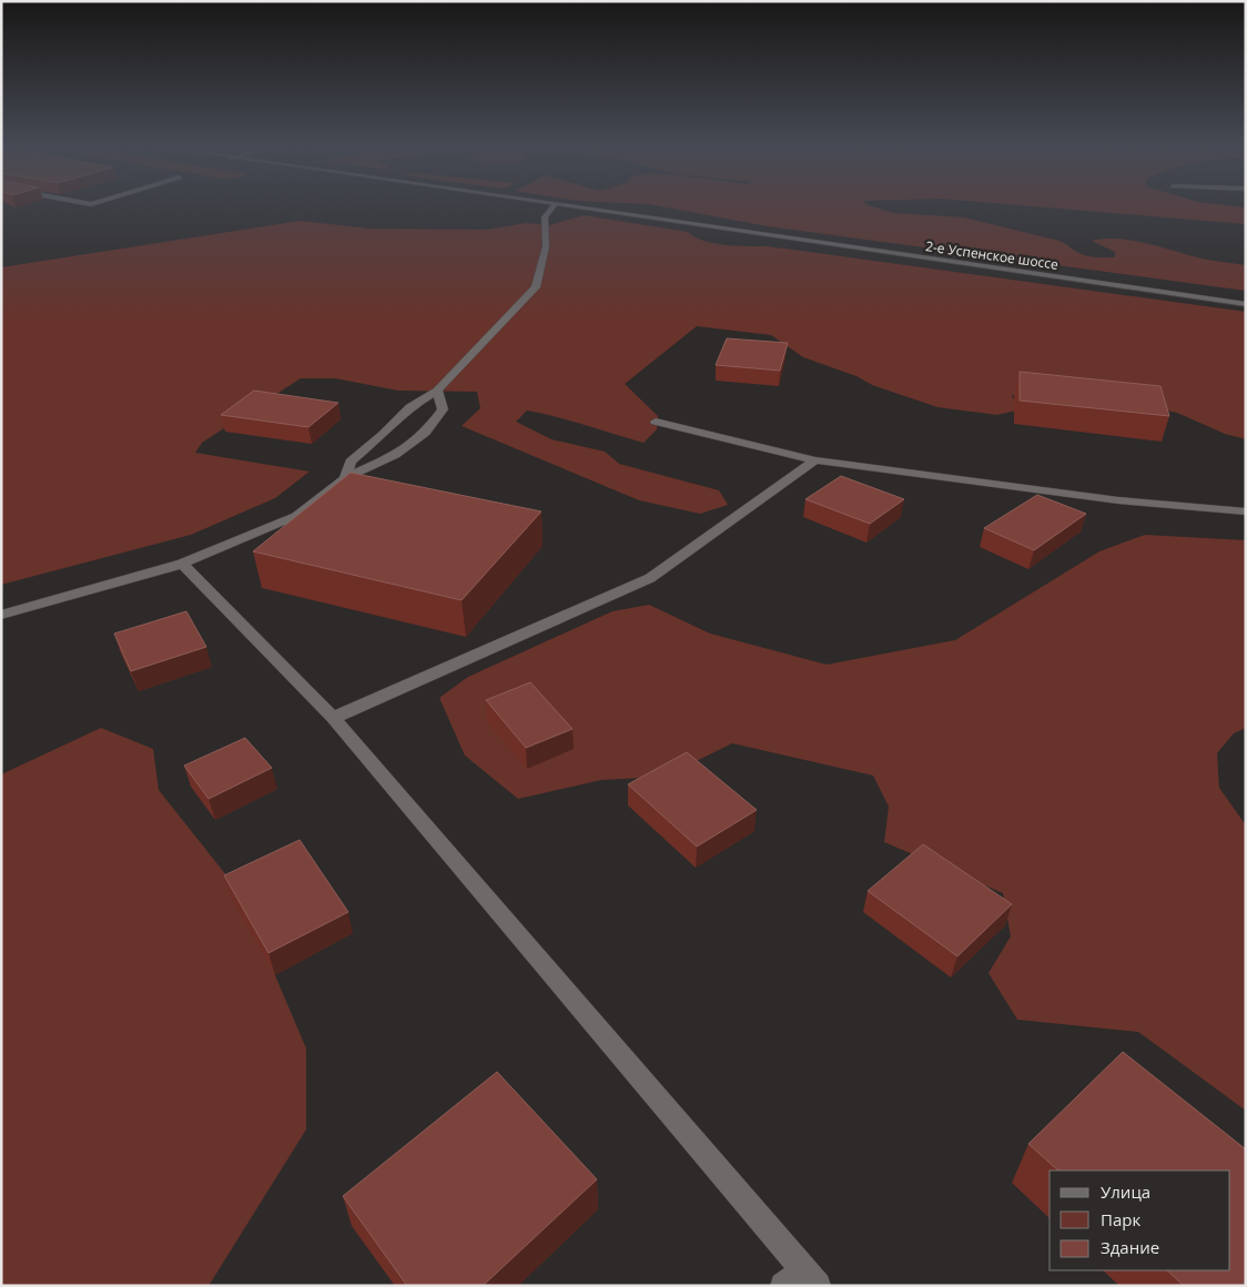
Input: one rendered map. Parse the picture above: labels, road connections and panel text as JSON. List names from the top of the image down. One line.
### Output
{"streets":{"street":["2-е Успенское шоссе"]},"legend":["Улица","Парк","Здание"]}
